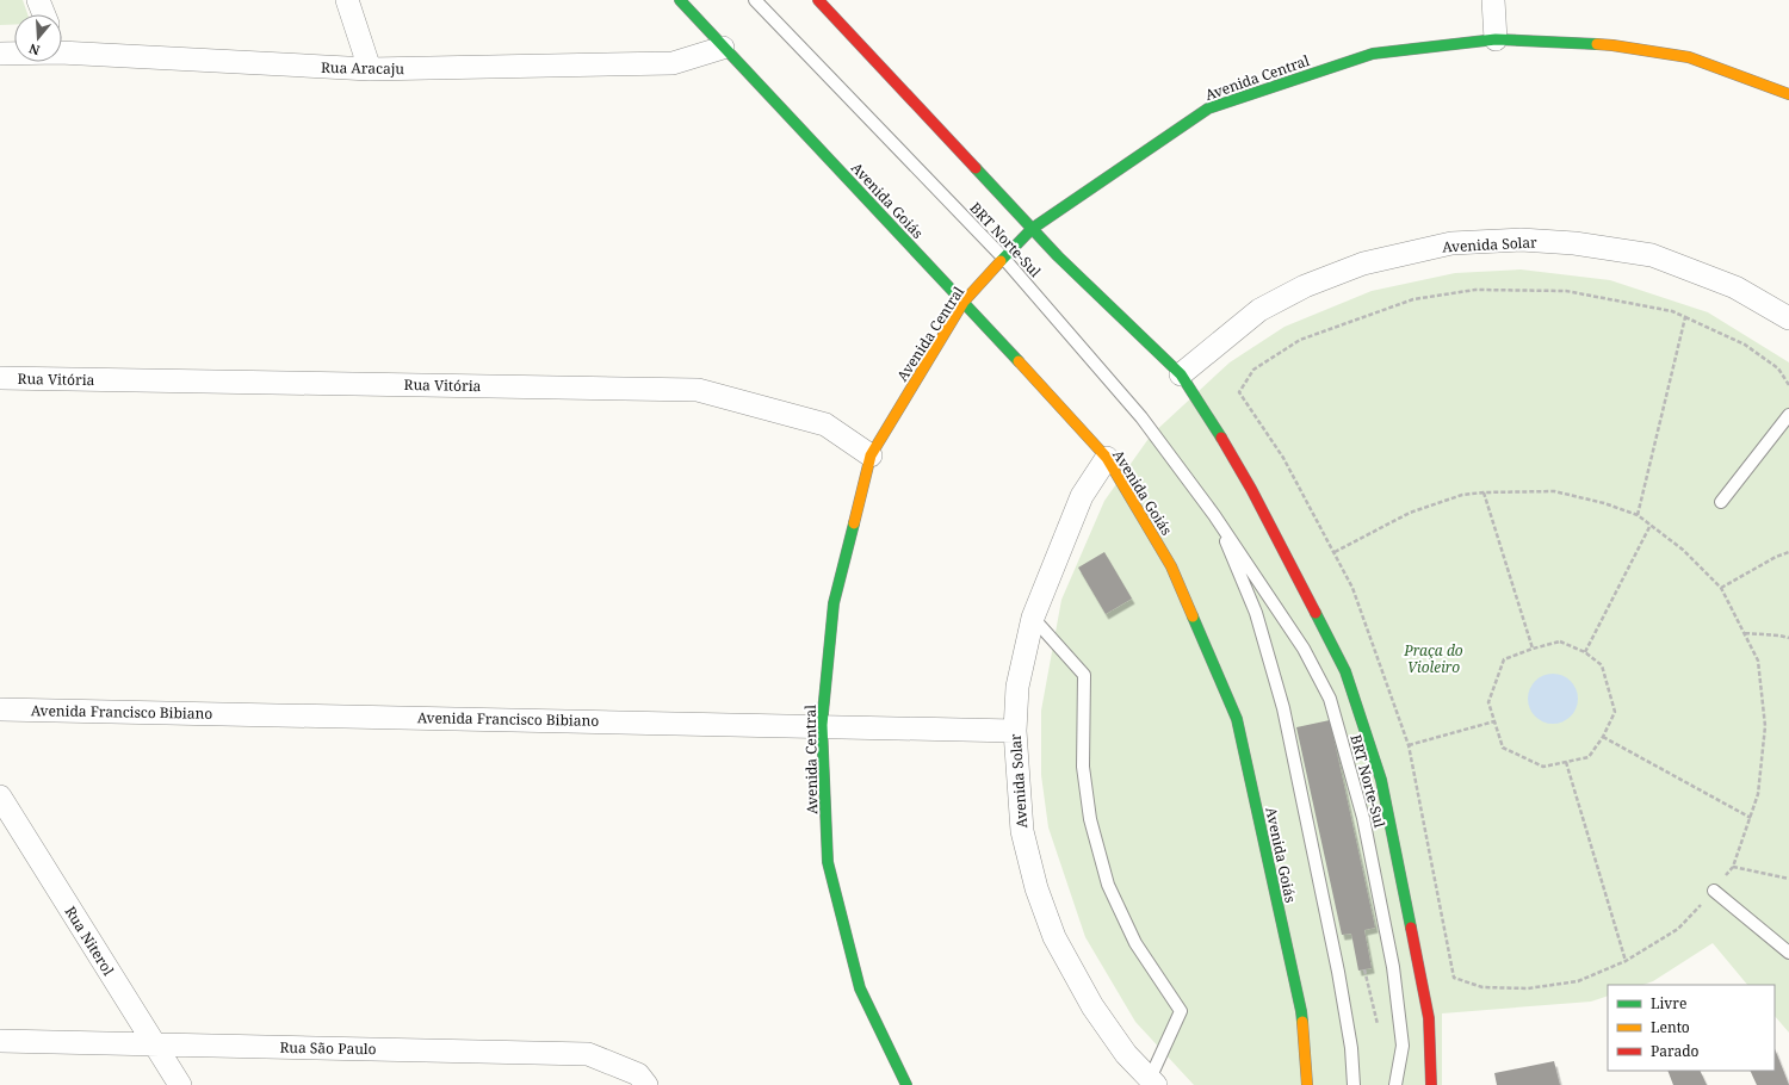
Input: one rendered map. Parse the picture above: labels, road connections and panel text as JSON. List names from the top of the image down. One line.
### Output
{"streets":{"main road":["Avenida Central","Avenida Goiás"],"street":["Rua Aracaju","Avenida Solar","Rua Vitória","Avenida Francisco Bibiano","Rua Niterol","Rua São Paulo"],"lane":["BRT Norte-Sul"]},"crossings":[["Rua Aracaju","Avenida Goiás"],["Avenida Central","Avenida Goiás"],["Avenida Central","BRT Norte-Sul"],["Avenida Central","Rua Vitória"],["Avenida Central","Avenida Francisco Bibiano"],["Avenida Goiás","Avenida Solar"],["Avenida Solar","Avenida Francisco Bibiano"],["Rua Niterol","Rua São Paulo"]],"parks":["Praça do Violeiro"],"legend":["Livre","Lento","Parado"],"north":"bottom"}
